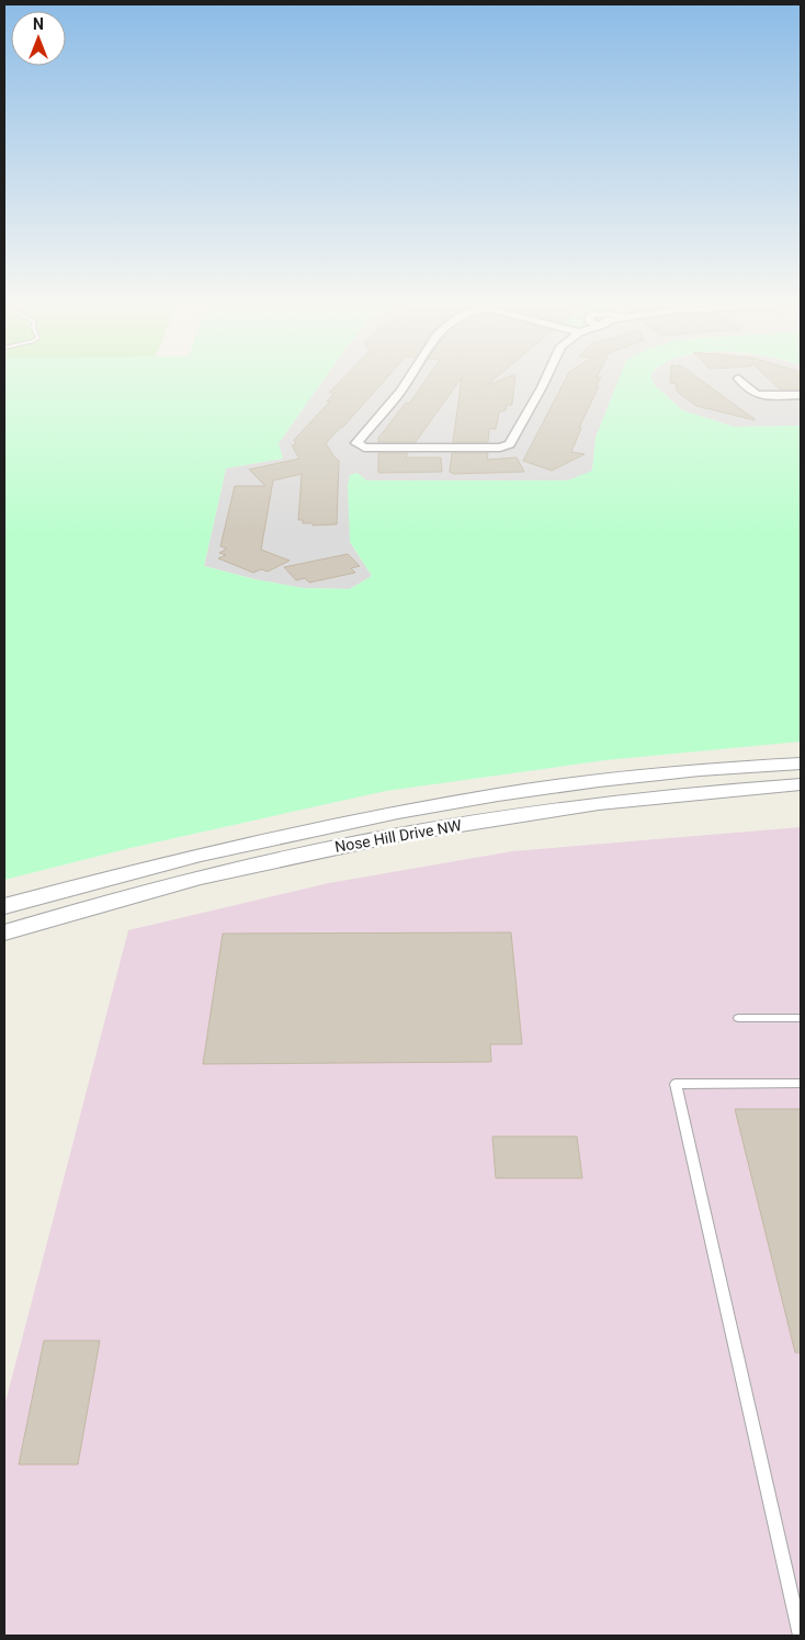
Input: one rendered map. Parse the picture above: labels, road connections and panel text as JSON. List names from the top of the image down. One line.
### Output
{"streets":{"street":["Nose Hill Drive NW"]},"north":"top"}
